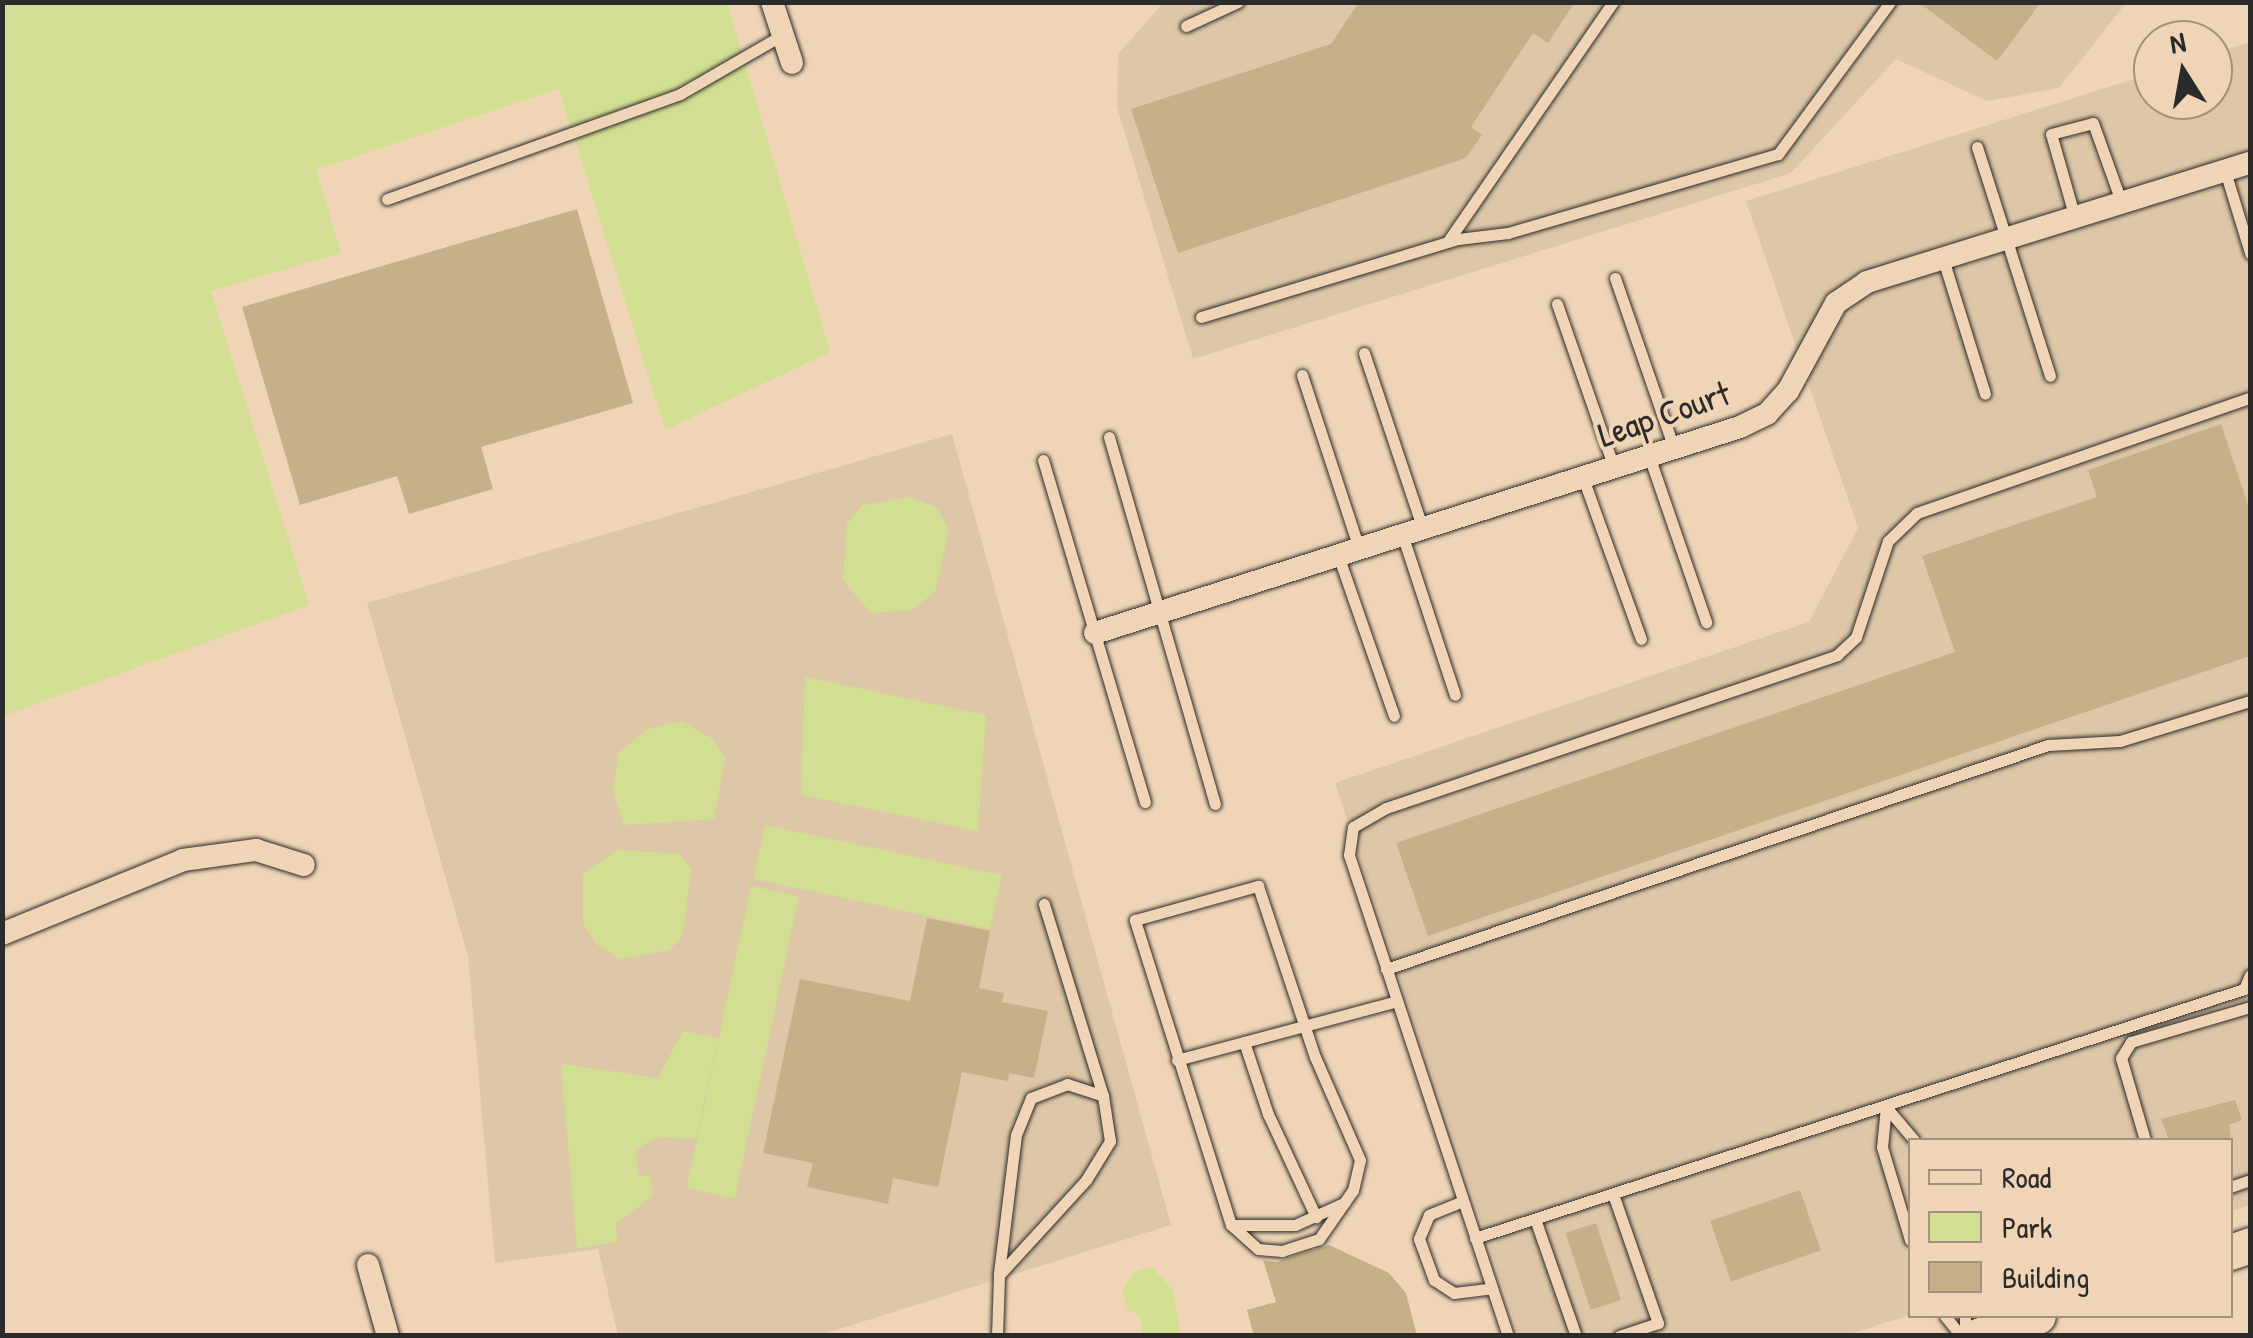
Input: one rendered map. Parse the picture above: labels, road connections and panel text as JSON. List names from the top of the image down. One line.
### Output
{"streets":{"street":["Leap Court"]},"legend":["Road","Park","Building"],"north":"top"}
